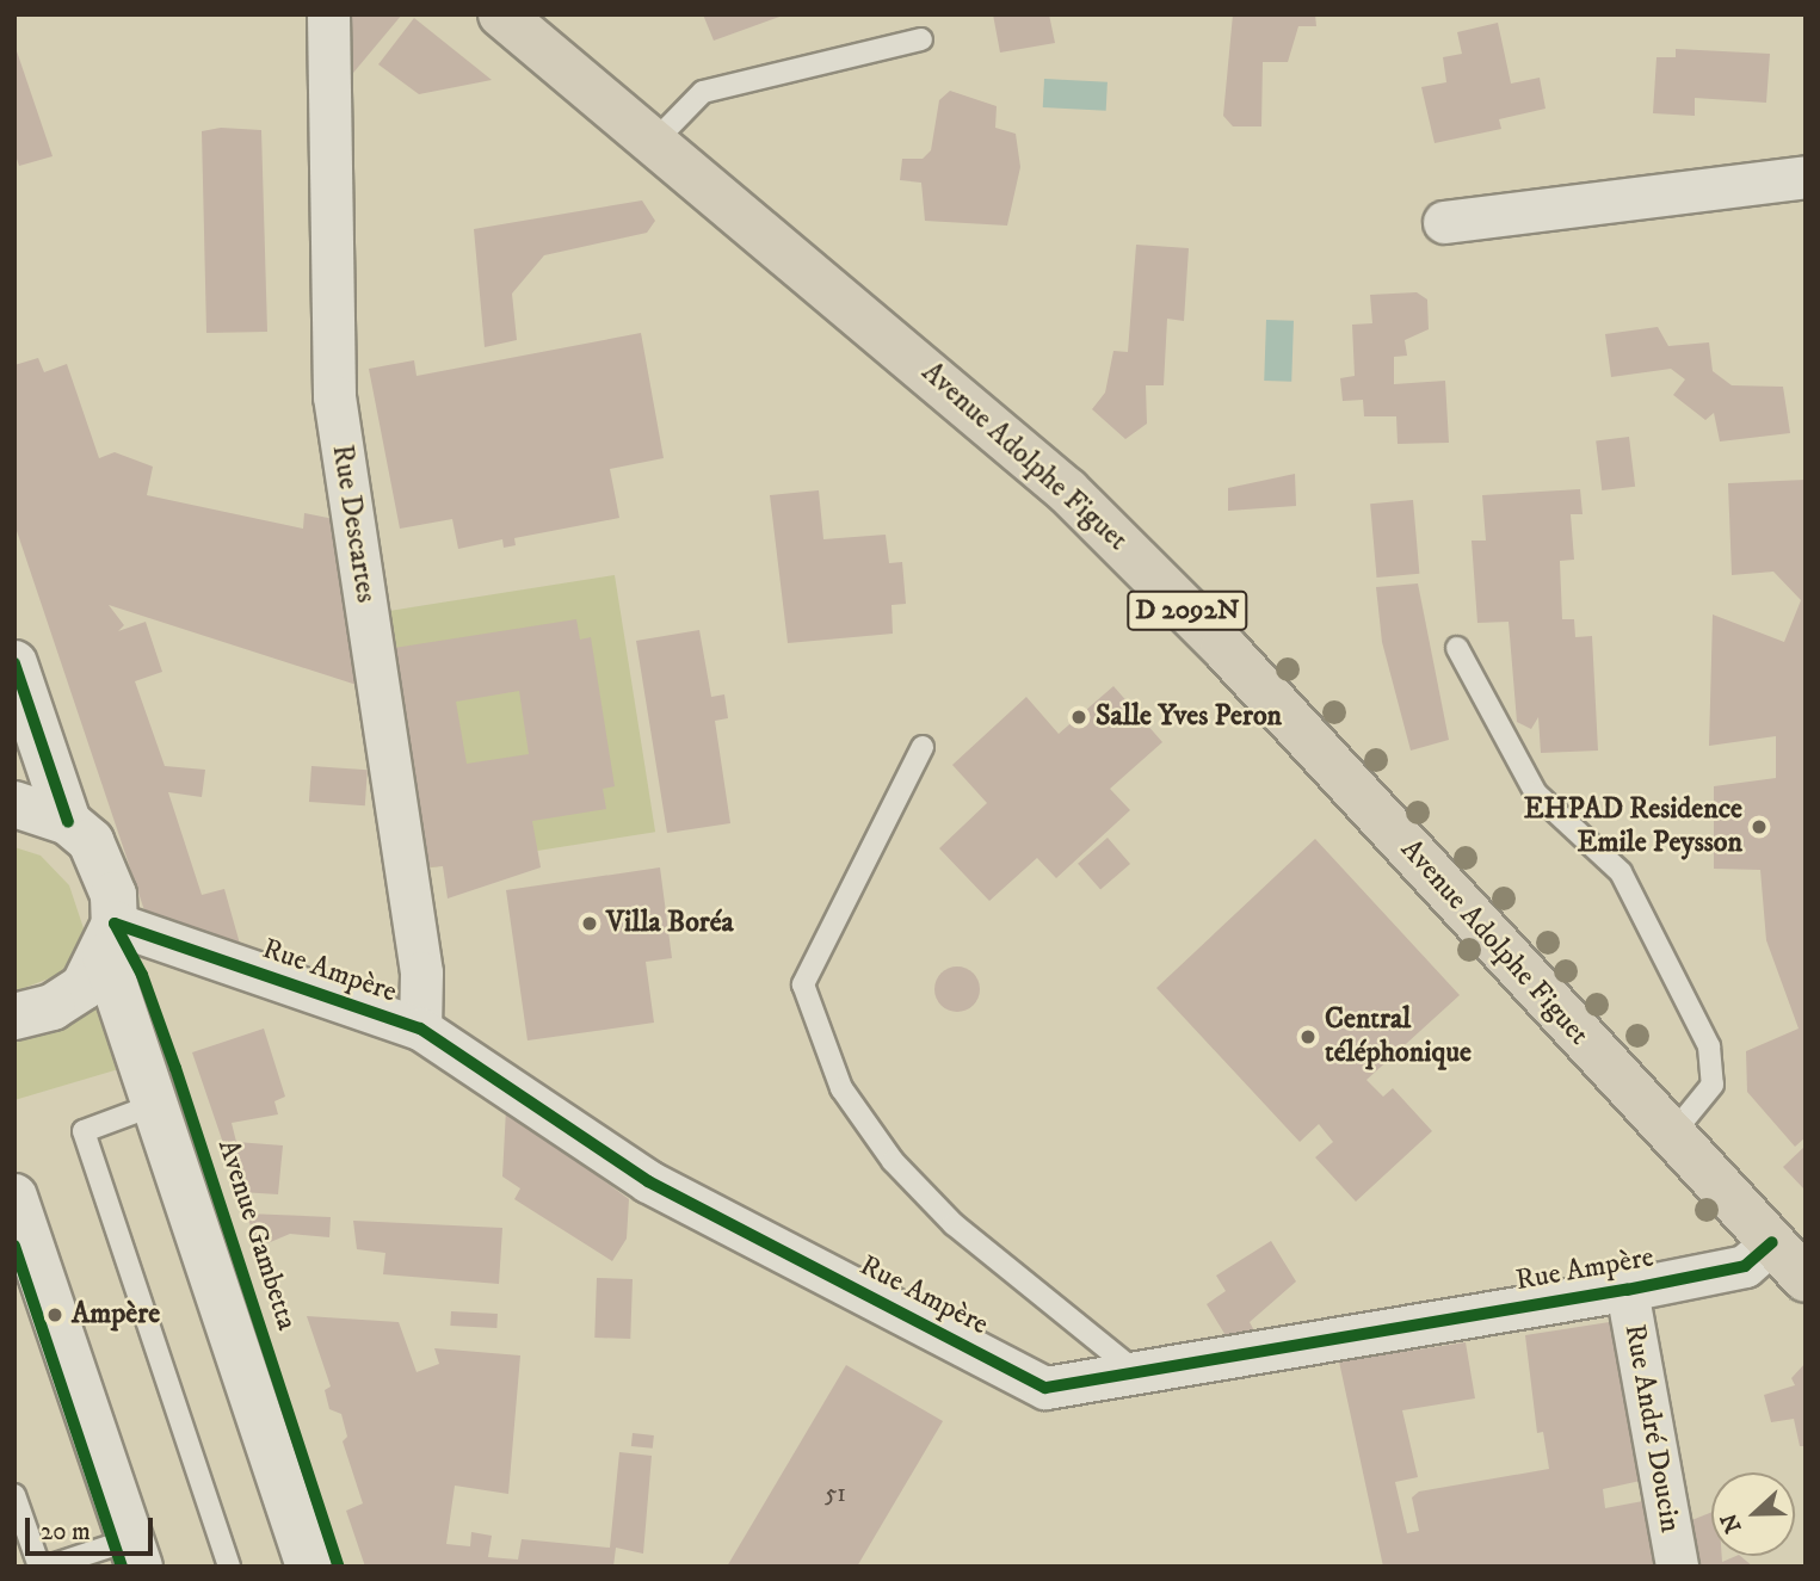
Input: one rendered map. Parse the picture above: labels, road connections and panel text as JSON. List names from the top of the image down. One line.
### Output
{"streets":{"main road":["Avenue Adolphe Figuet","D 2092N","Avenue Gambetta"],"street":["Rue Descartes","Rue Ampère","Rue André Doucin"]},"crossings":[["Avenue Adolphe Figuet","Rue Ampère"],["Rue Descartes","Rue Ampère"],["Rue Ampère","Avenue Gambetta"],["Rue Ampère","Rue André Doucin"]],"places":["Salle Yves Peron","EHPAD Residence Emile Peysson","Villa Boréa","Central téléphonique","Ampère"],"house_numbers":["51"],"scale_bar":"20 m","north":"left"}
